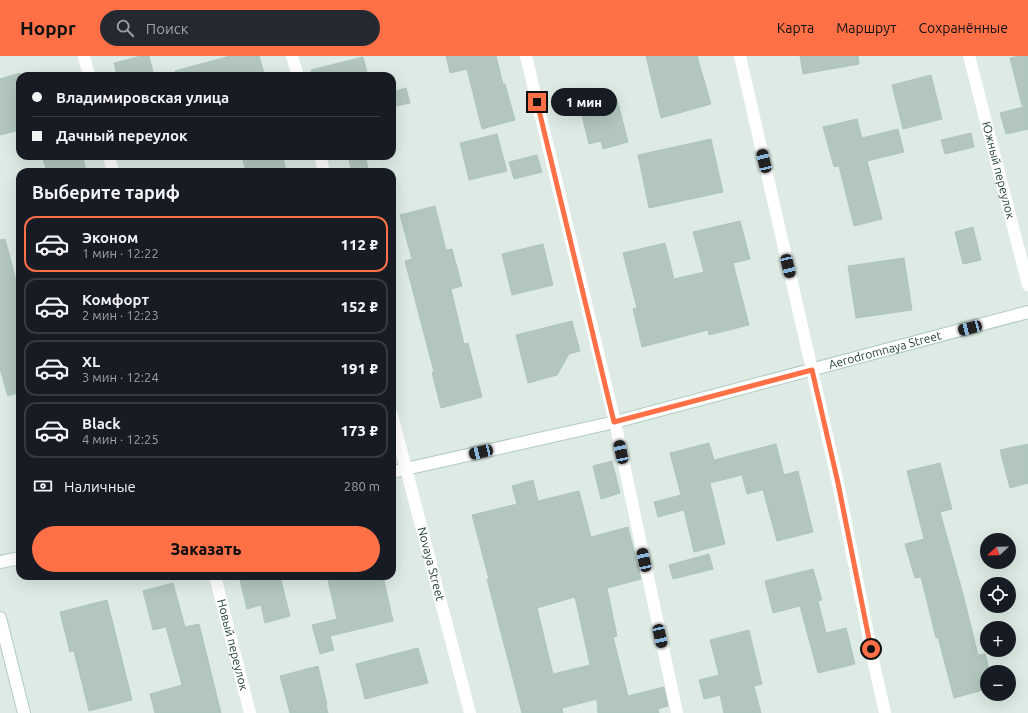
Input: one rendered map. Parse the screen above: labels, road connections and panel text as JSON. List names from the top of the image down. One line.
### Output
{"streets":{"street":["Южный переулок","Aerodromnaya Street","Novaya Street","Новый переулок"]},"crossings":[["Aerodromnaya Street","Novaya Street"]],"north":"left","page":{"header":"Hoppr","search":"Поиск","nav":["Карта","Маршрут","Сохранённые"],"banner":["Владимировская улица","Дачный переулок"],"bubble":"1 мин","heading":"Выберите тариф","list":[{"name":"Эконом","note":"1 мин · 12:22","value":"112 ₽"},{"name":"Комфорт","note":"2 мин · 12:23","value":"152 ₽"},{"name":"XL","note":"3 мин · 12:24","value":"191 ₽"},{"name":"Black","note":"4 мин · 12:25","value":"173 ₽"}],"pay":["Наличные","280 m"],"buttons":"Заказать","map_buttons":["+","−"]}}
